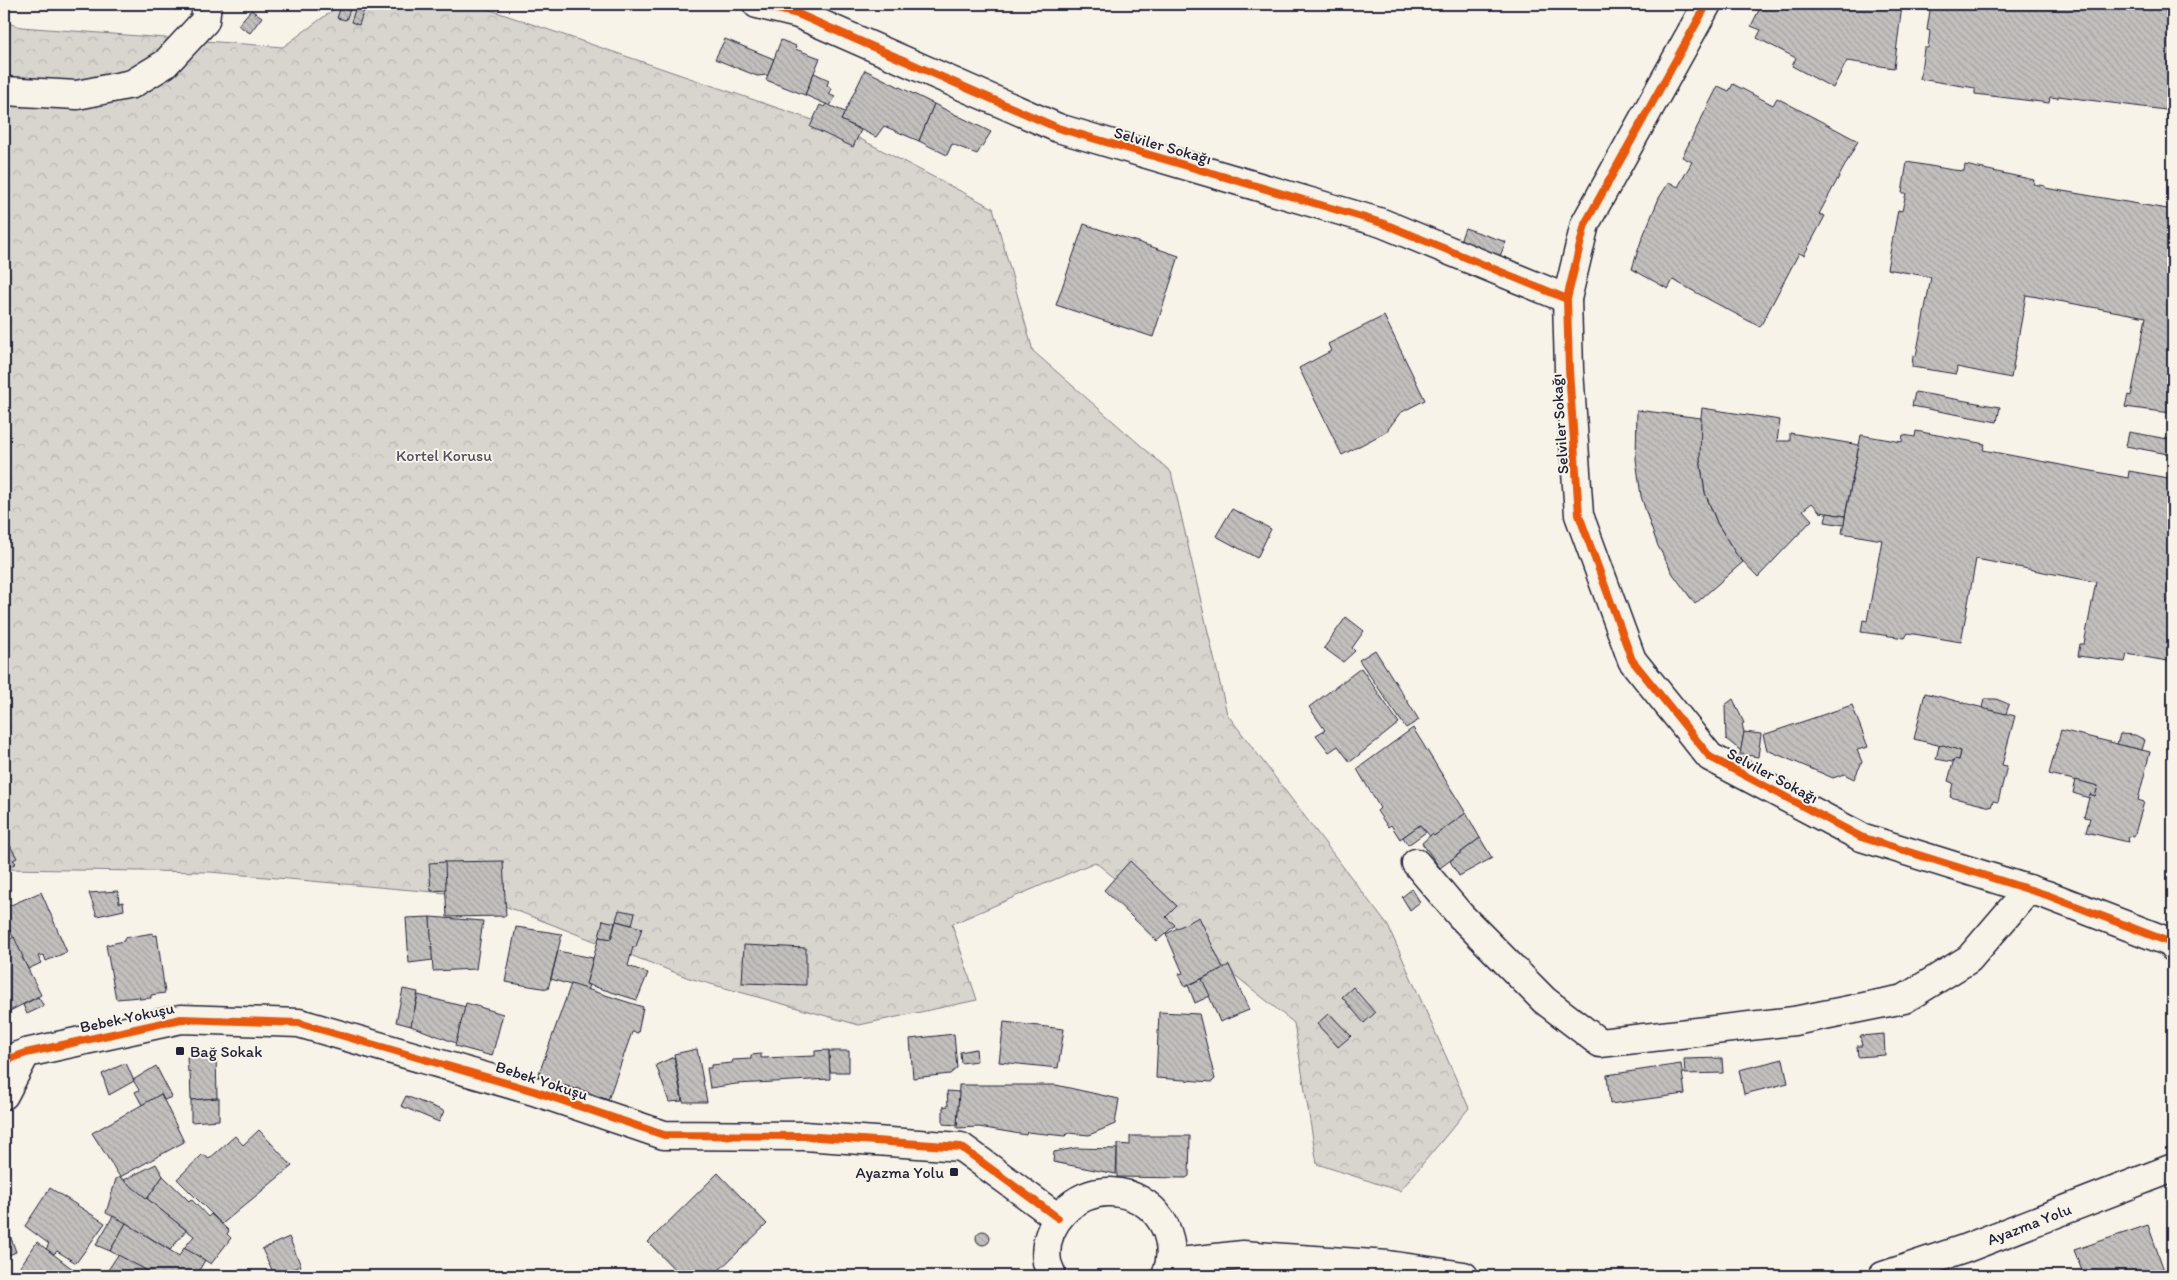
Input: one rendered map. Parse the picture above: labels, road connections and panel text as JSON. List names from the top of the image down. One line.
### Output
{"streets":{"street":["Selviler Sokağı","Bebek Yokuşu","Ayazma Yolu"]},"parks":["Kortel Korusu"],"places":{"transit":["Bağ Sokak","Ayazma Yolu"]}}
